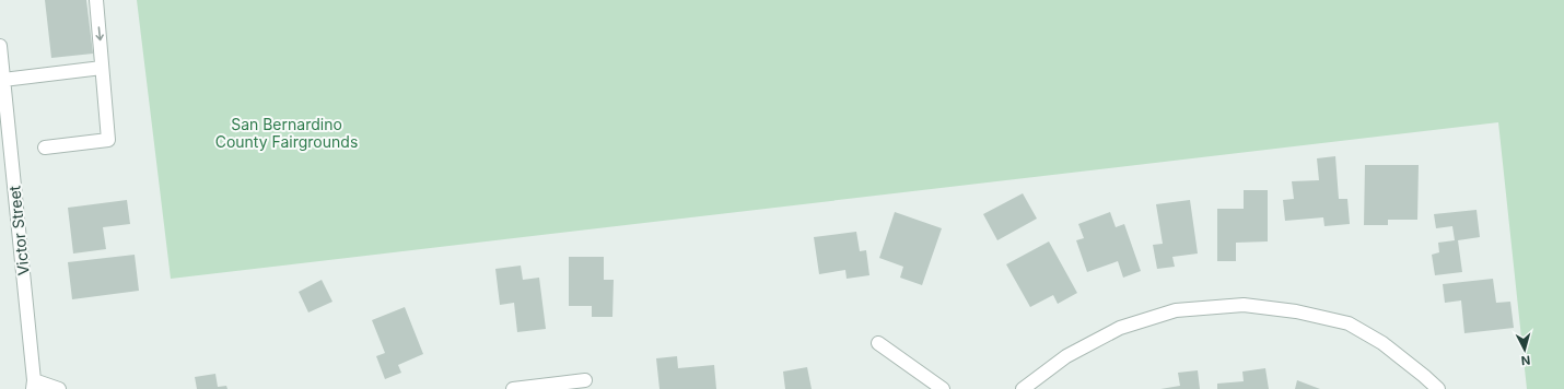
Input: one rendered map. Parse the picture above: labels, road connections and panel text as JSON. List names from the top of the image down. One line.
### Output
{"streets":{"street":["Victor Street"]},"parks":["San Bernardino County Fairgrounds"],"north":"bottom"}
